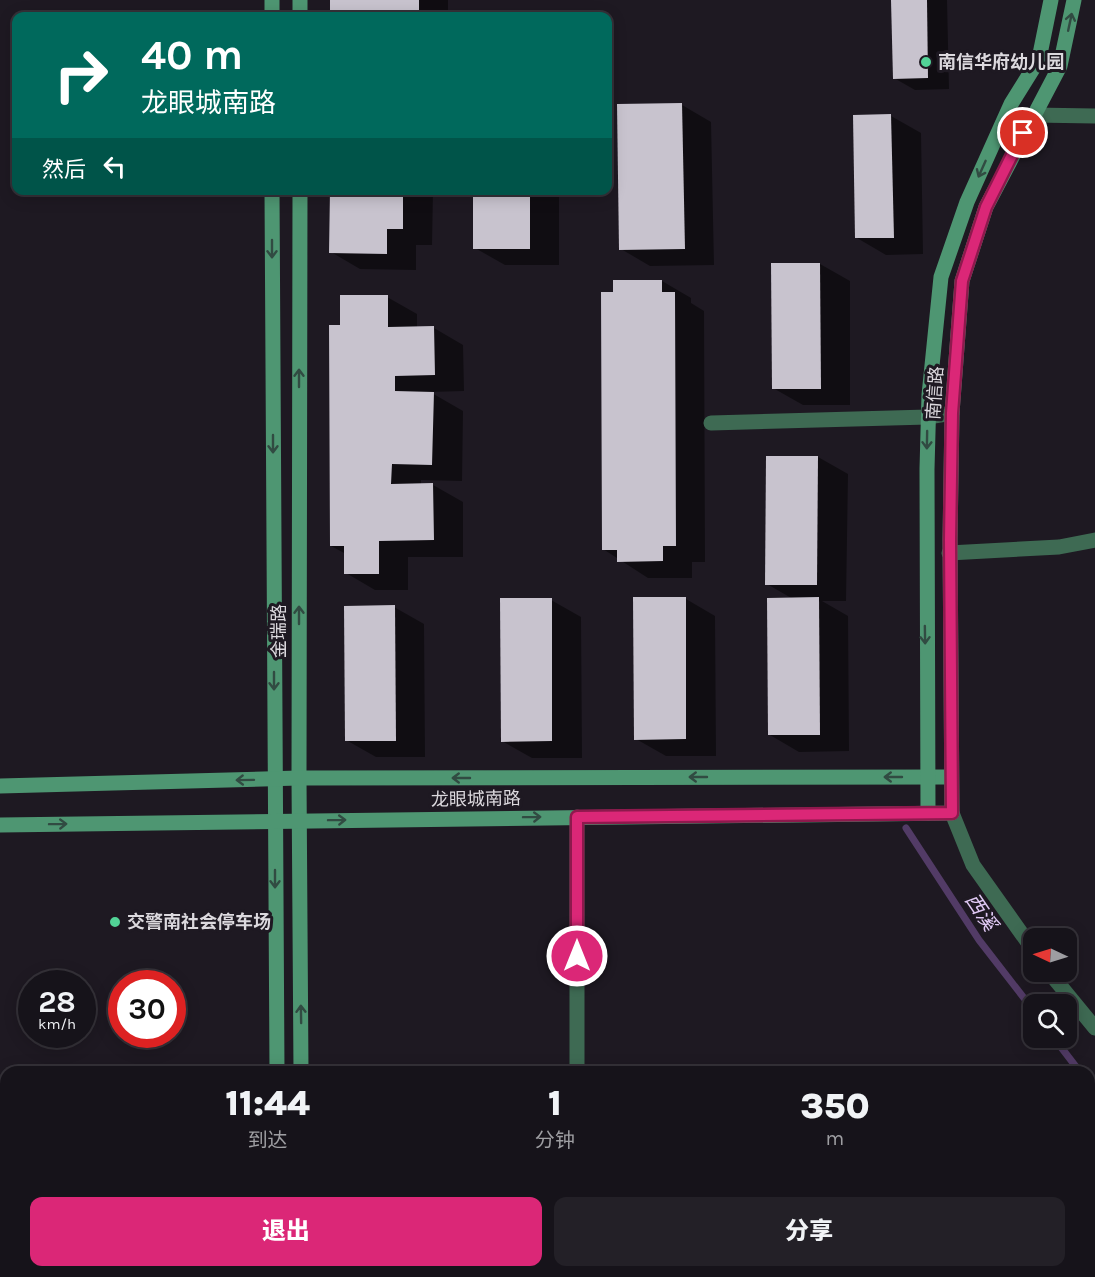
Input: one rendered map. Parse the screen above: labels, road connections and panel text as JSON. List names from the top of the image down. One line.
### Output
{"streets":{"main road":["南信路","金瑞路","龙眼城南路"]},"crossings":[["南信路","龙眼城南路"],["金瑞路","龙眼城南路"]],"water":["西溪"],"places":["南信华府幼儿园","交警南社会停车场"],"north":"left","page":{"turn":["40 m","龙眼城南路"],"then":"然后","speed":"28 km/h","limit":"30","eta":["11:44","到达","1","分钟","350","m"],"buttons":["退出","分享"]}}
